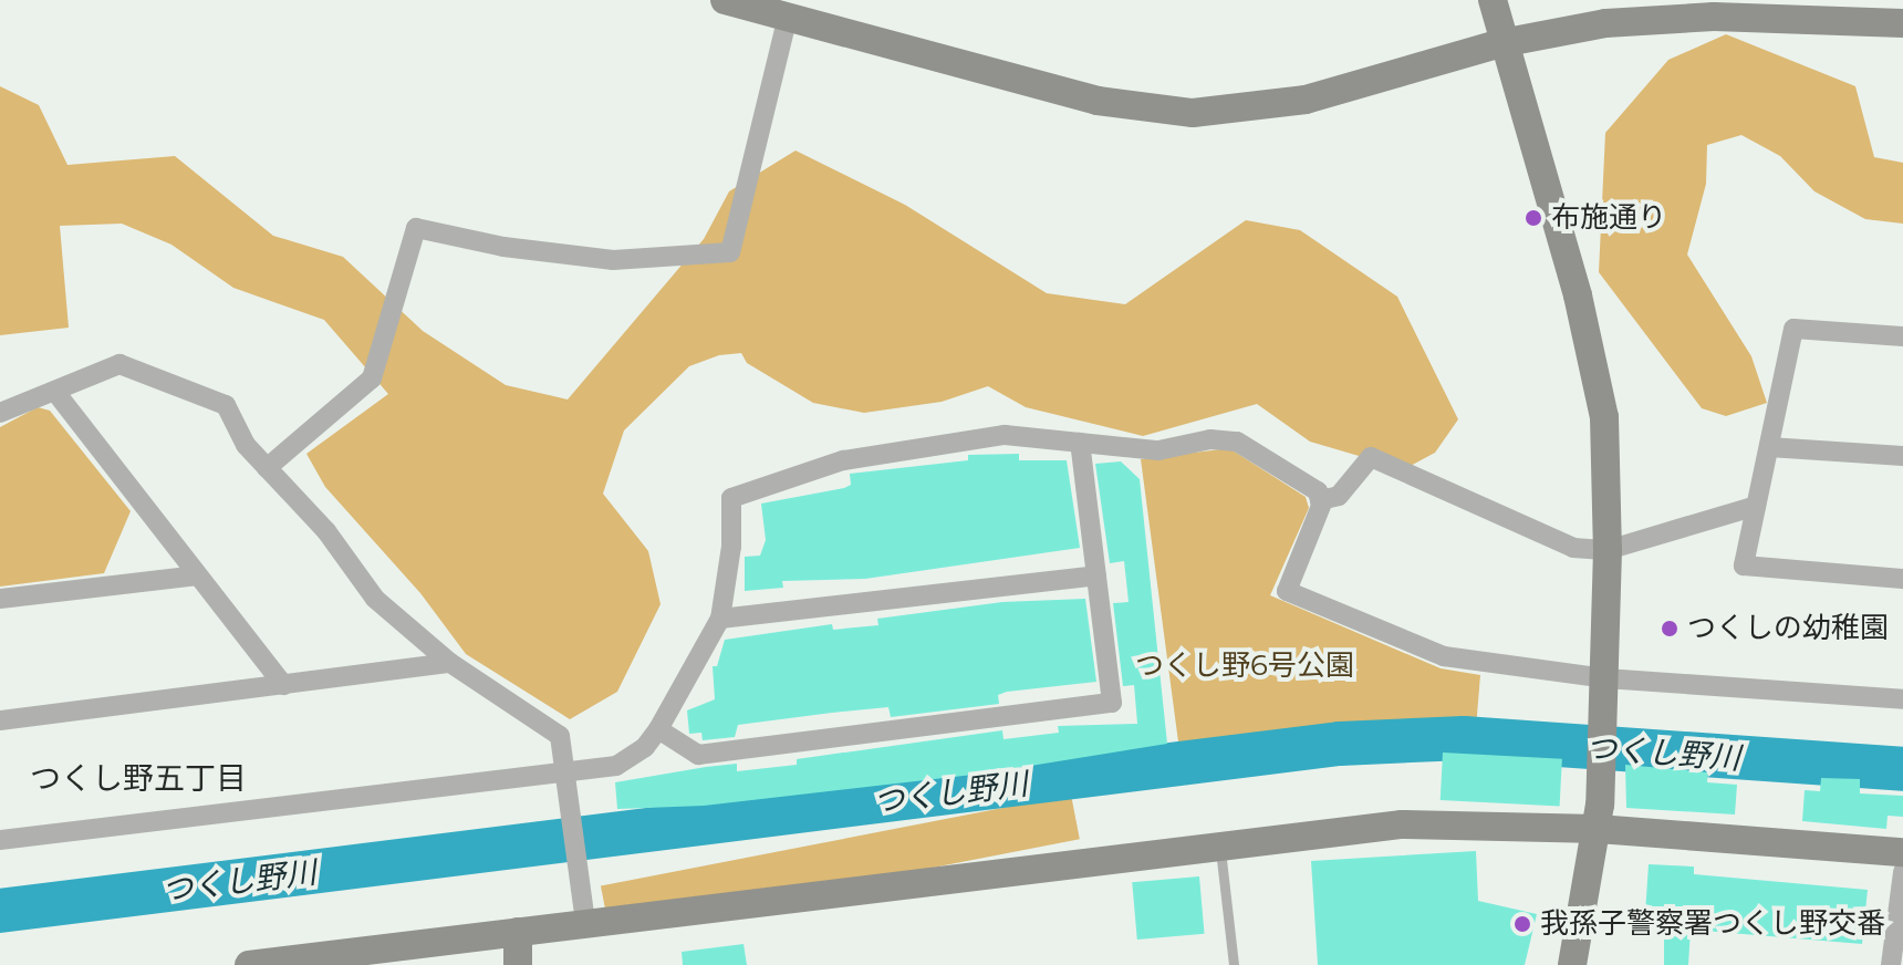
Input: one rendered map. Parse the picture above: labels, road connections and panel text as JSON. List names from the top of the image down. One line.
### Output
{"districts":["つくし野五丁目"],"water":["つくし野川"],"parks":["つくし野6号公園"],"places":["布施通り","つくしの幼稚園","我孫子警察署つくし野交番"]}
